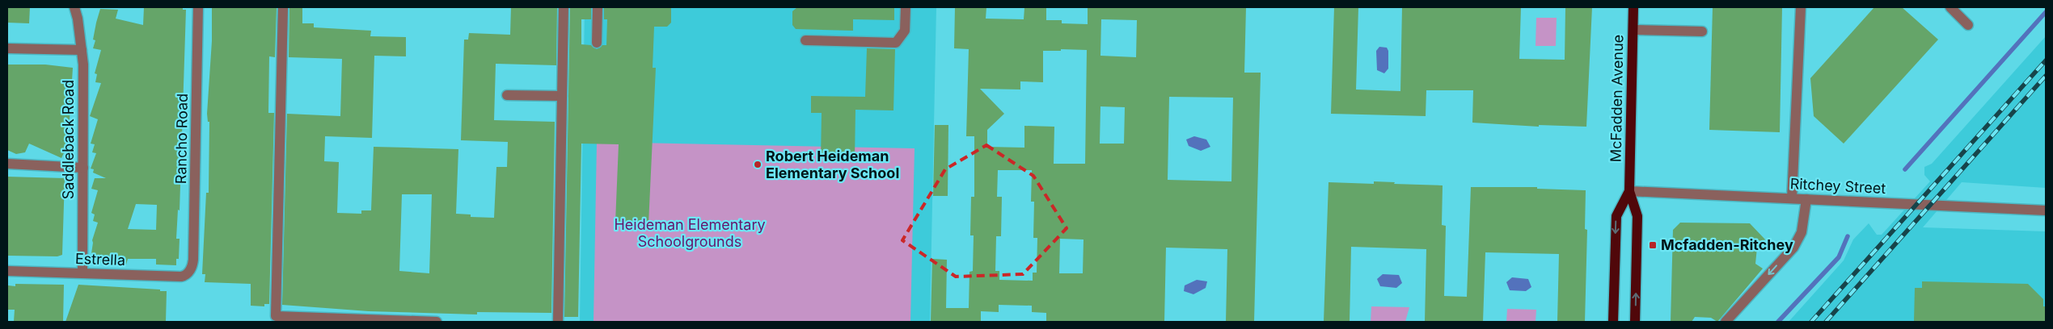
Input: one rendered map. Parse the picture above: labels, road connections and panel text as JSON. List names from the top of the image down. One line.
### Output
{"streets":{"main road":["McFadden Avenue"],"street":["Rancho Road","Saddleback Road","Ritchey Street","Estrella"]},"crossings":[["McFadden Avenue","Ritchey Street"],["Rancho Road","Estrella"],["Saddleback Road","Estrella"]],"parks":["Heideman Elementary Schoolgrounds"],"places":{"other":["Robert Heideman Elementary School"],"transit":["Mcfadden-Ritchey"]}}
